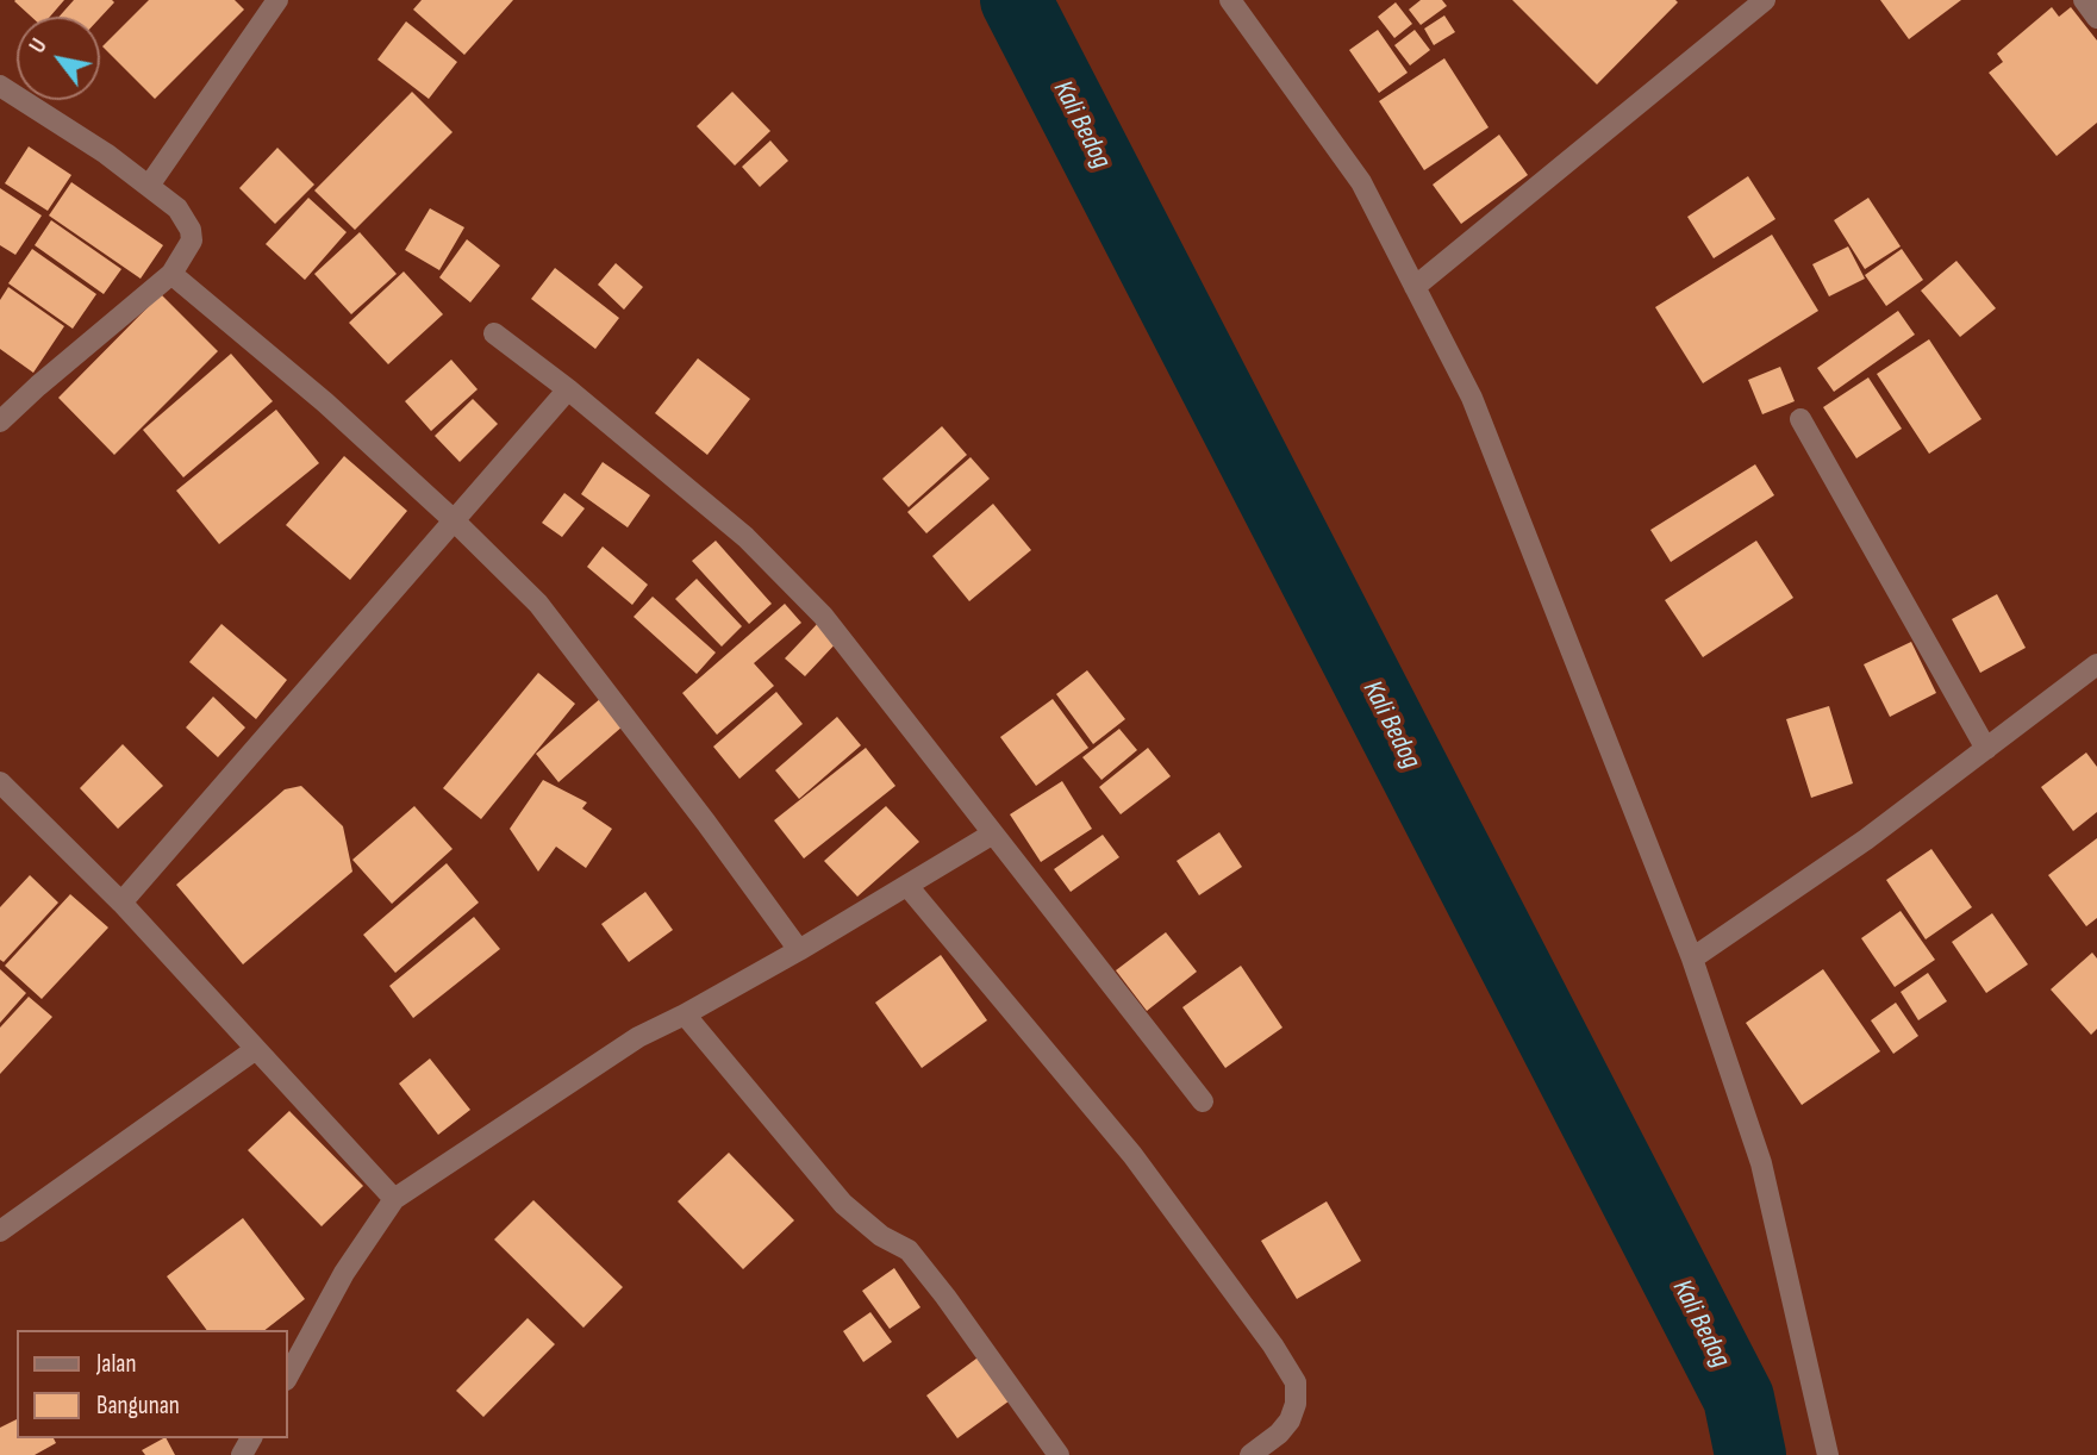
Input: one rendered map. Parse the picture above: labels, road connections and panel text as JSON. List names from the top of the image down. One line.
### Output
{"water":["Kali Bedog"],"legend":["Jalan","Bangunan"],"north":"top left"}
